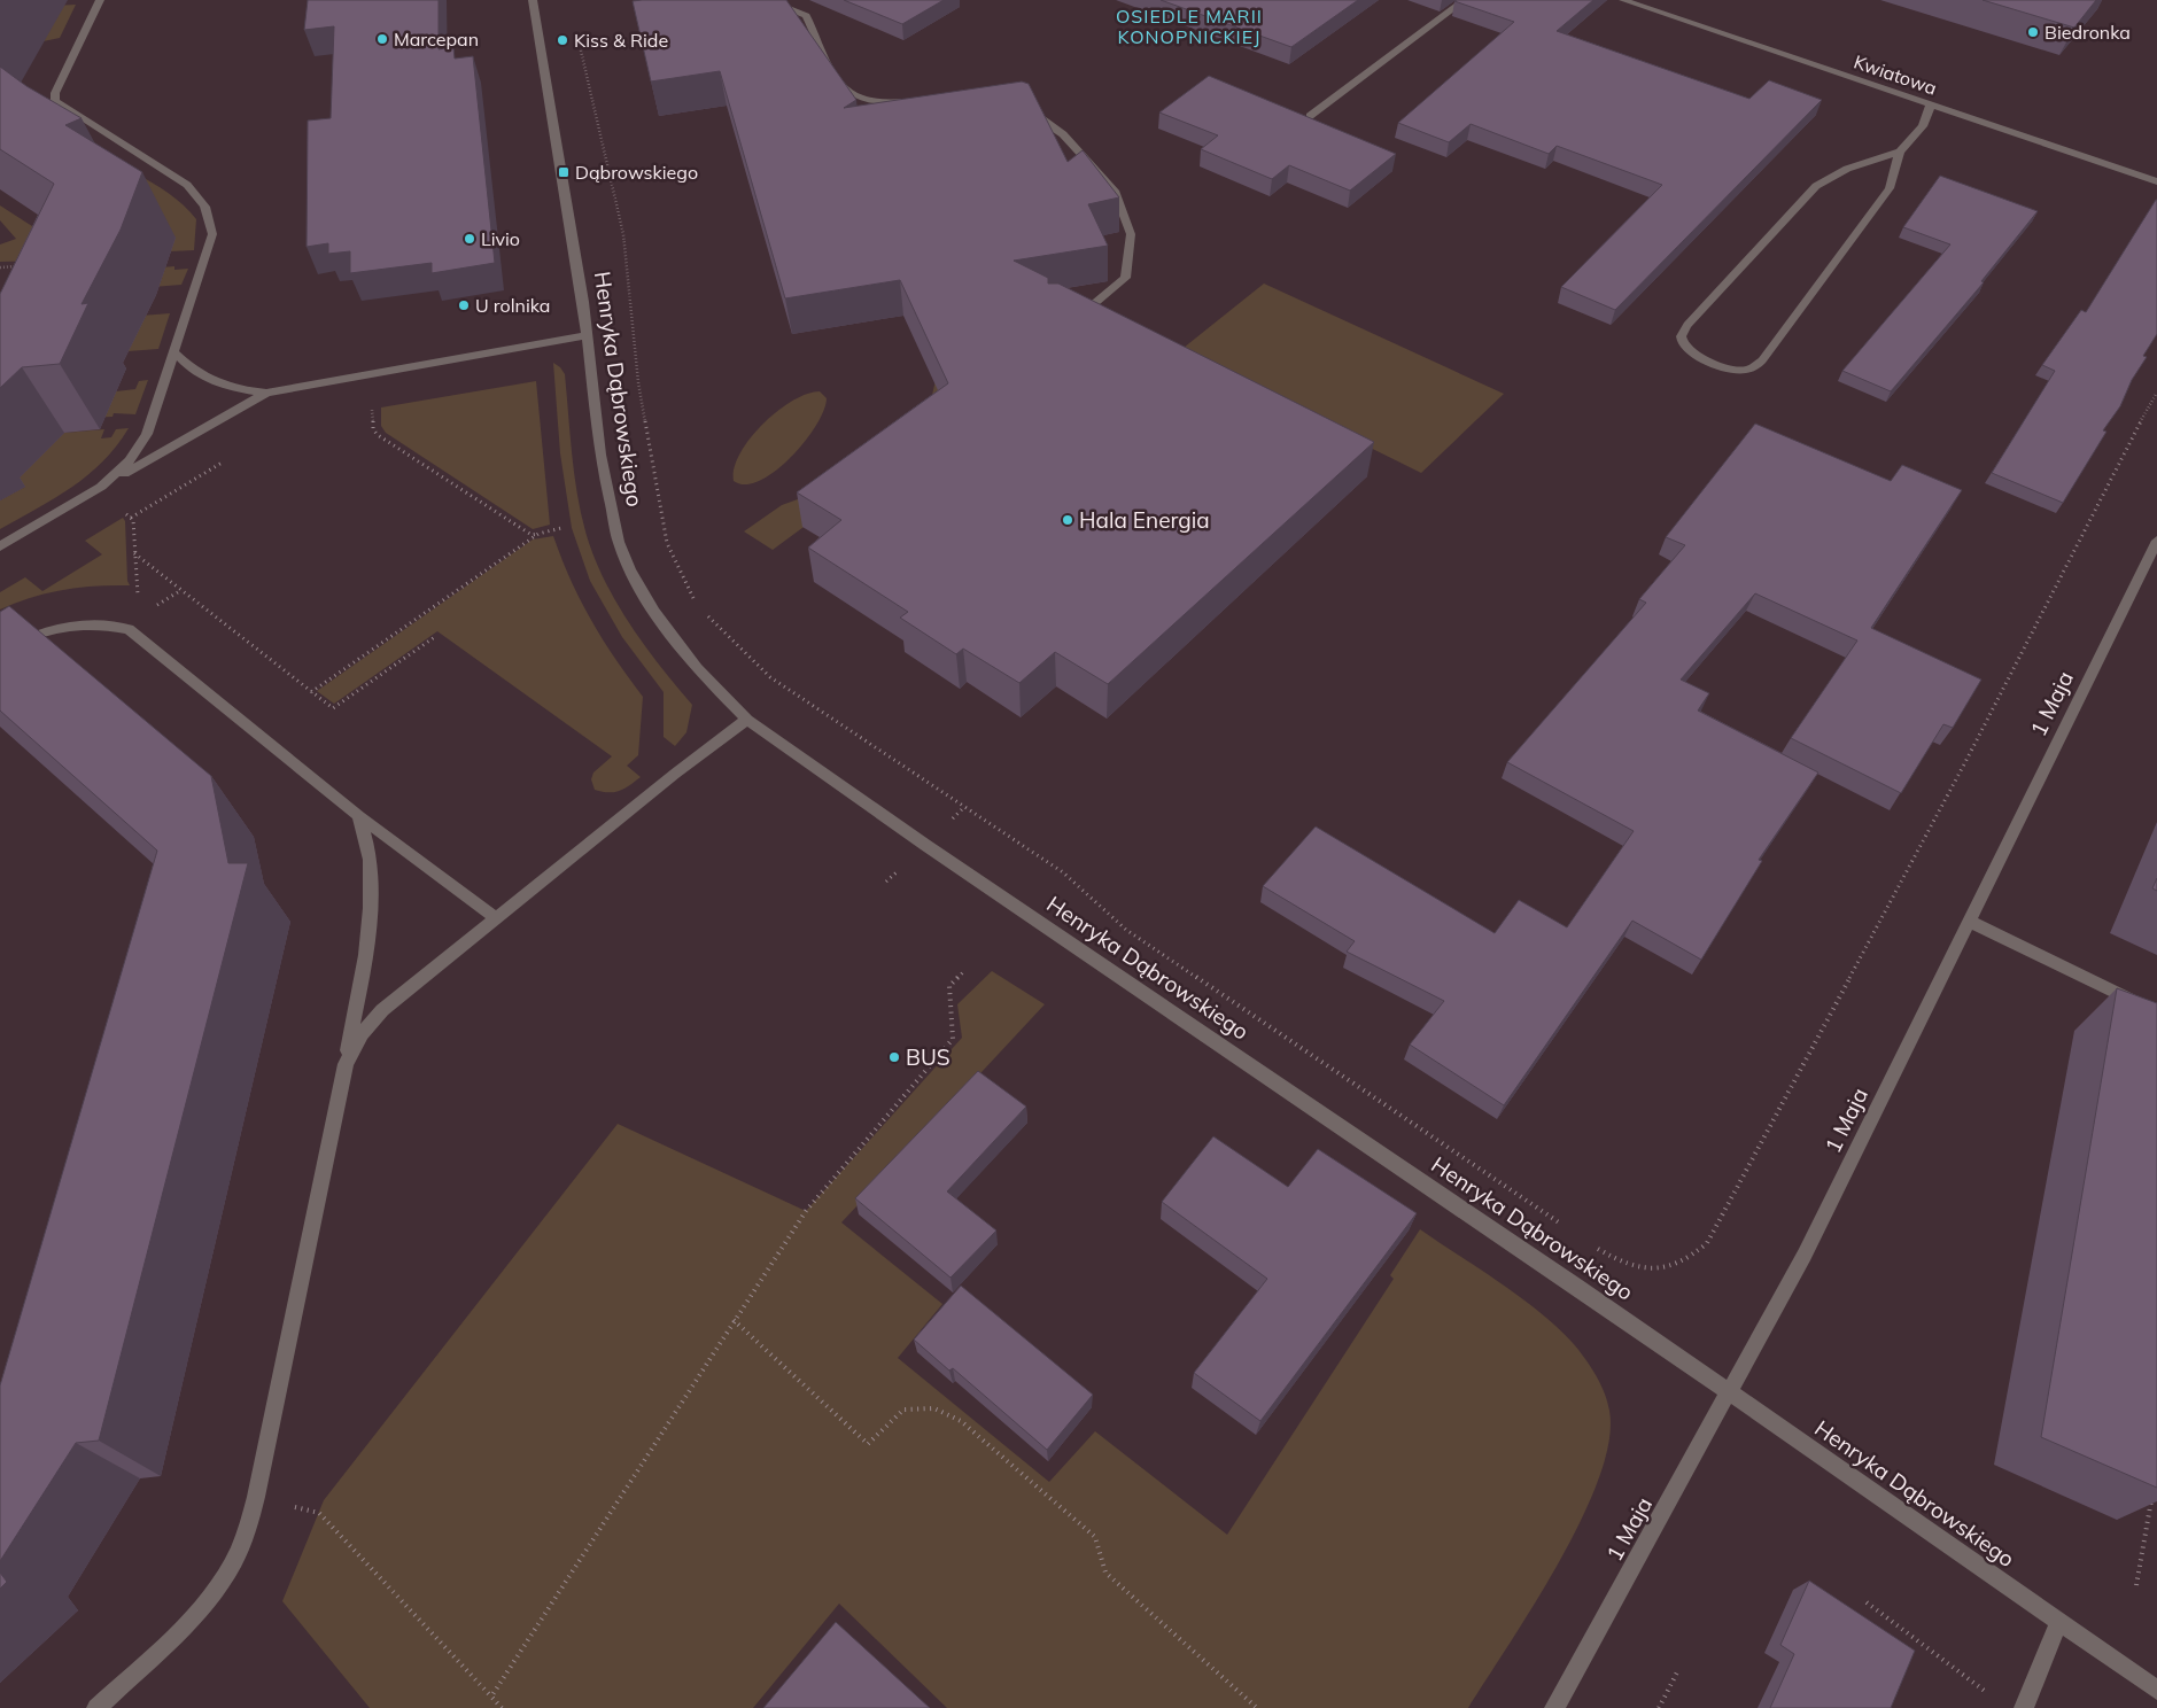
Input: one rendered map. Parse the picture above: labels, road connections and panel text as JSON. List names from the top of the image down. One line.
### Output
{"streets":{"street":["Kwiatowa","Henryka Dąbrowskiego","1 Maja"]},"crossings":[["Henryka Dąbrowskiego","1 Maja"]],"districts":["OSIEDLE MARII KONOPNICKIEJ"],"places":{"other":["Biedronka","Marcepan","Kiss & Ride","Livio","U rolnika","Hala Energia","BUS"],"transit":["Dąbrowskiego"]}}
